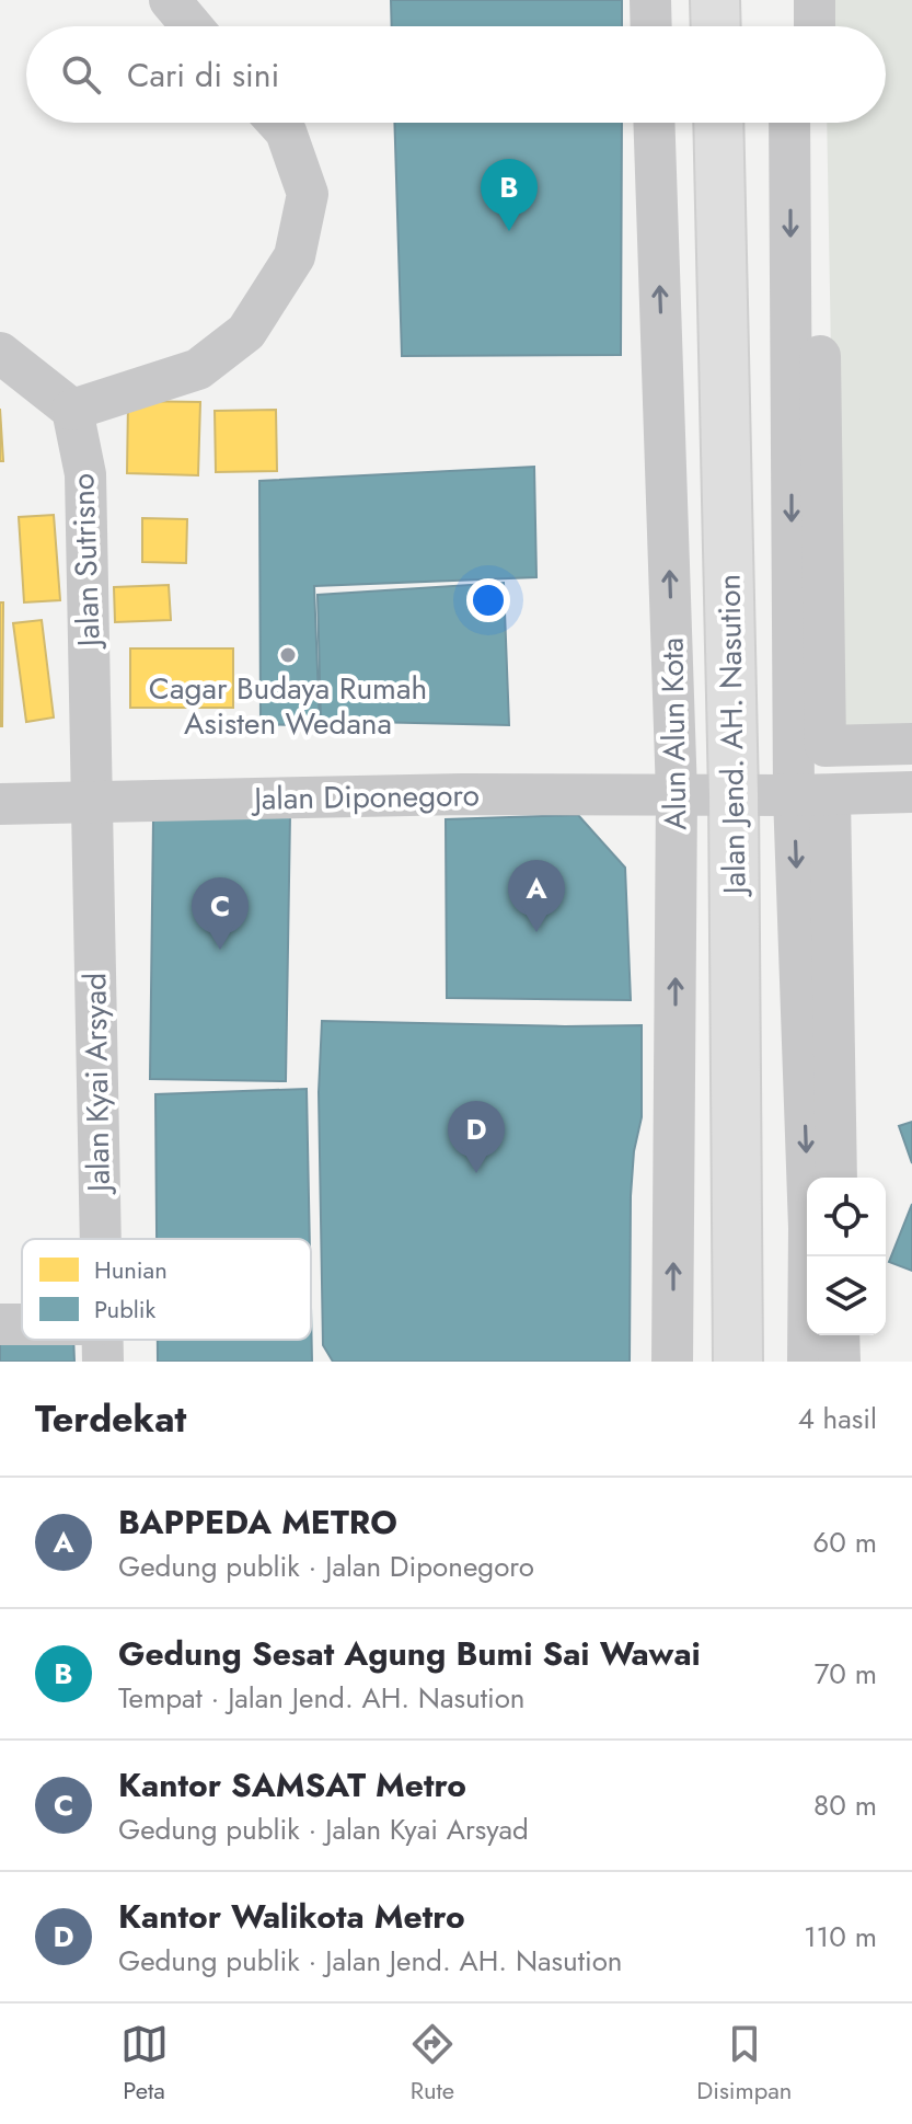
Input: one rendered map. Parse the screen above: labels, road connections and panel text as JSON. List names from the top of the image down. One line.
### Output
{"streets":{"highway":["Jalan Jend. AH. Nasution"],"street":["Jalan Sutrisno","Alun Alun Kota","Jalan Diponegoro","Jalan Kyai Arsyad"]},"crossings":[["Jalan Sutrisno","Jalan Diponegoro"],["Jalan Sutrisno","Jalan Kyai Arsyad"],["Alun Alun Kota","Jalan Diponegoro"],["Jalan Jend. AH. Nasution","Jalan Diponegoro"],["Jalan Diponegoro","Jalan Kyai Arsyad"]],"places":["Cagar Budaya Rumah Asisten Wedana"],"legend":["Hunian","Publik"],"page":{"search":"Cari di sini","pins":["B","A","C","D"],"heading":["Terdekat","4 hasil"],"list":[{"mark":"A","name":"BAPPEDA METRO","note":"Gedung publik · Jalan Diponegoro","value":"60 m"},{"mark":"B","name":"Gedung Sesat Agung Bumi Sai Wawai","note":"Tempat · Jalan Jend. AH. Nasution","value":"70 m"},{"mark":"C","name":"Kantor SAMSAT Metro","note":"Gedung publik · Jalan Kyai Arsyad","value":"80 m"},{"mark":"D","name":"Kantor Walikota Metro","note":"Gedung publik · Jalan Jend. AH. Nasution","value":"110 m"}],"nav":["Peta","Rute","Disimpan"]}}
